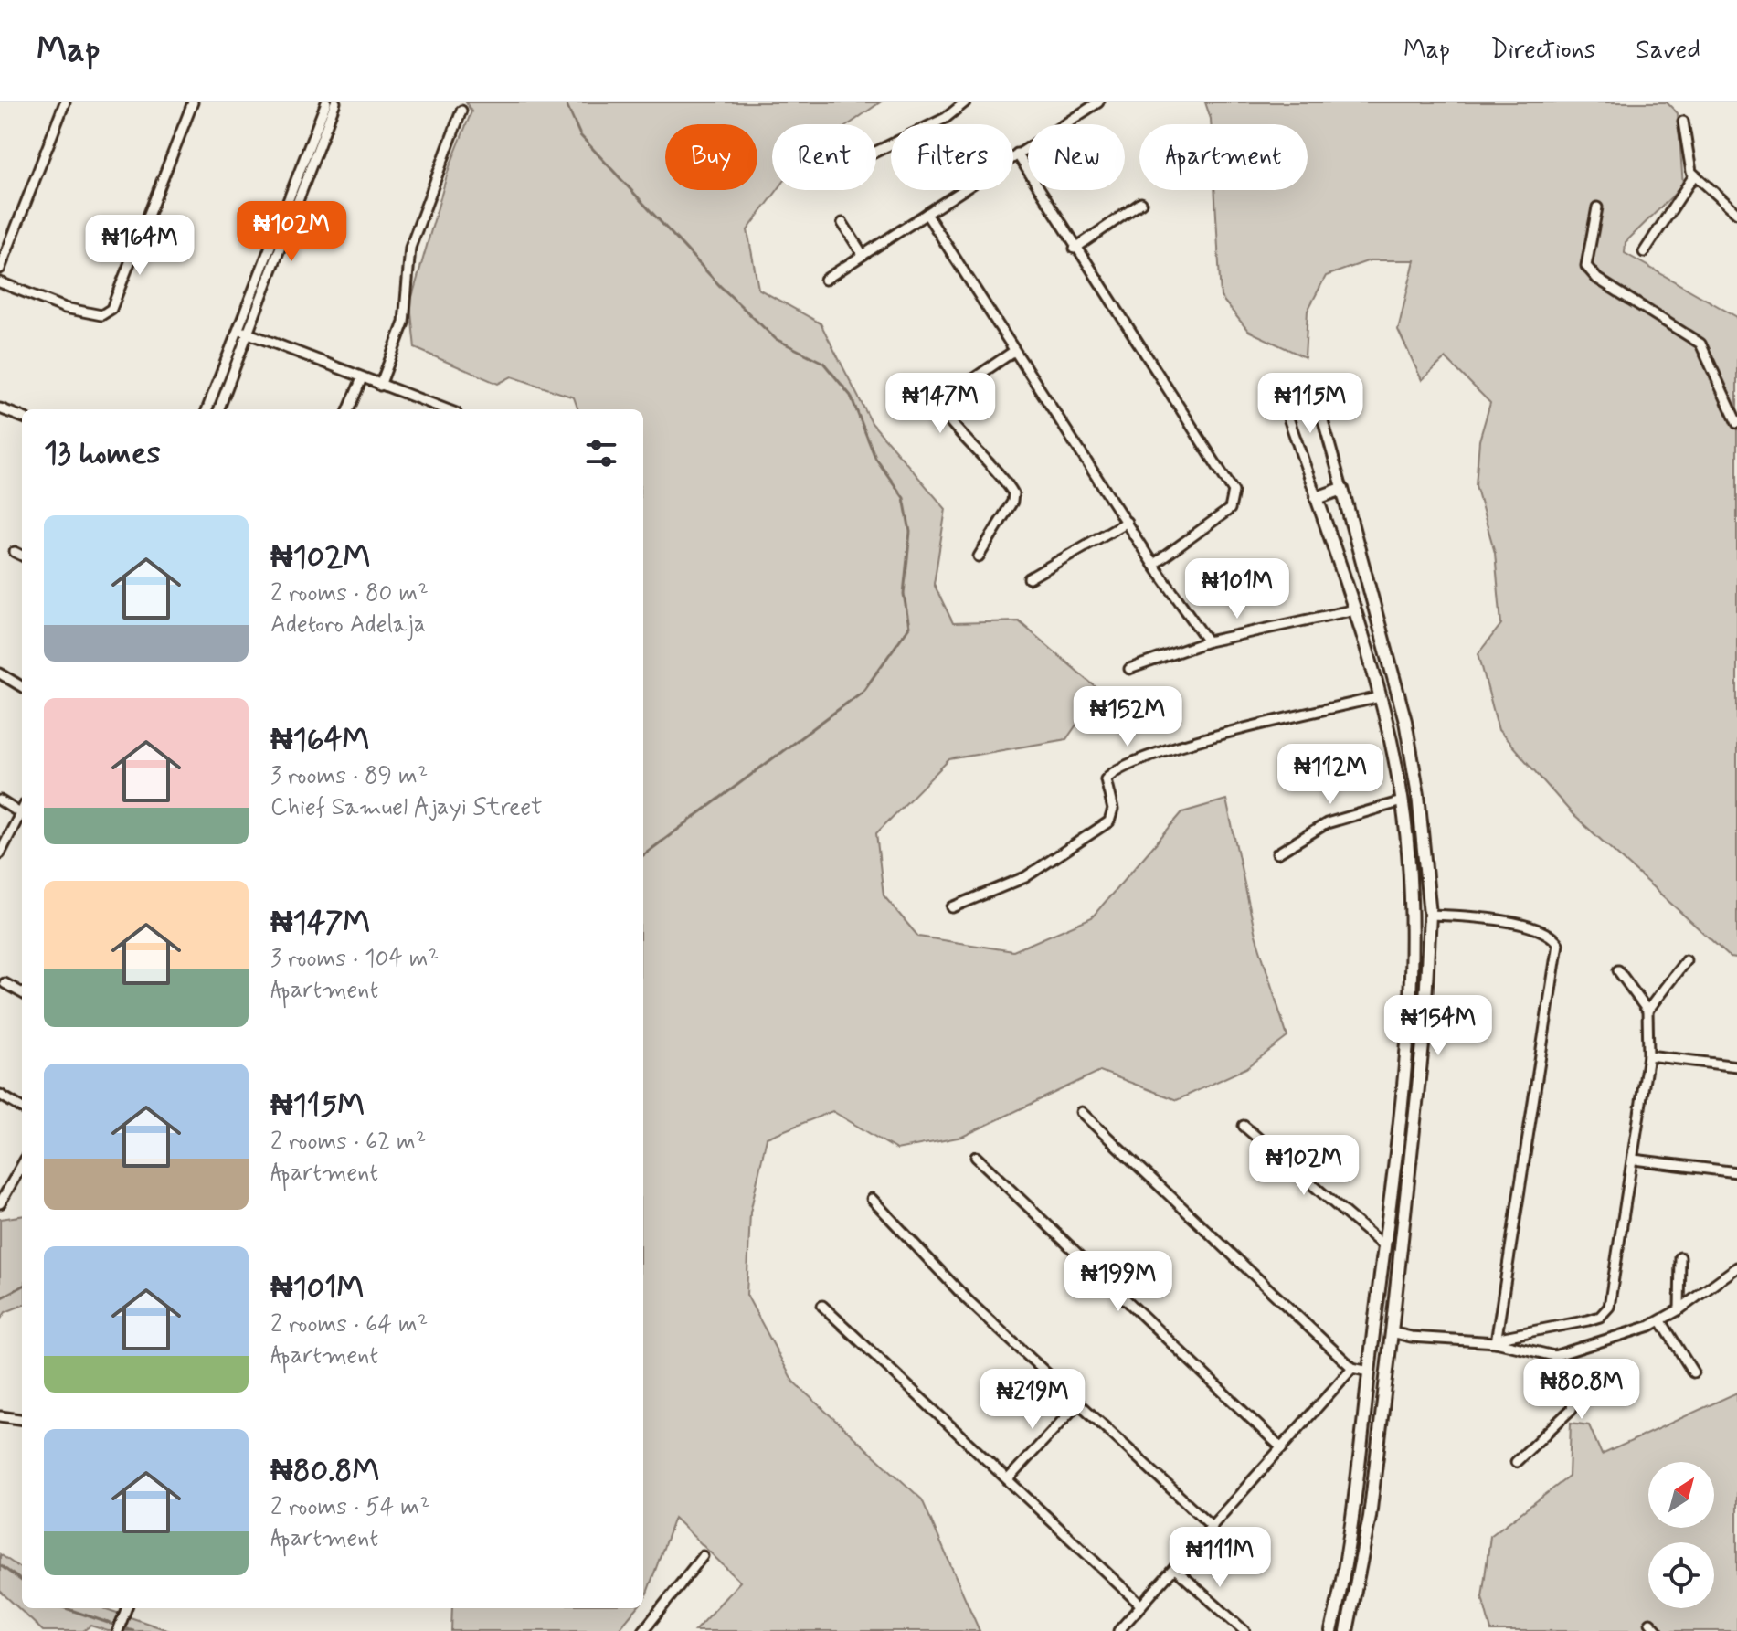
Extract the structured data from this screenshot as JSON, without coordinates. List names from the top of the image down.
{
  "north": "top right",
  "page": {
    "header": "Map",
    "nav": ["Map", "Directions", "Saved"],
    "chip": [
      "Buy",
      "Rent",
      "Filters",
      "New",
      "Apartment"
    ],
    "price": [
      "₦102M",
      "₦164M",
      "₦147M",
      "₦115M",
      "₦101M",
      "₦152M",
      "₦112M",
      "₦154M",
      "₦102M",
      "₦199M",
      "₦80.8M",
      "₦219M",
      "₦111M"
    ],
    "heading": "13 homes",
    "list": [
      {
        "name": "₦102M",
        "note": "2 rooms · 80 m² · Adetoro Adelaja"
      },
      {
        "name": "₦164M",
        "note": "3 rooms · 89 m² · Chief Samuel Ajayi Street"
      },
      {
        "name": "₦147M",
        "note": "3 rooms · 104 m² · Apartment"
      },
      {
        "name": "₦115M",
        "note": "2 rooms · 62 m² · Apartment"
      },
      {
        "name": "₦101M",
        "note": "2 rooms · 64 m² · Apartment"
      },
      {
        "name": "₦80.8M",
        "note": "2 rooms · 54 m² · Apartment"
      }
    ]
  }
}
